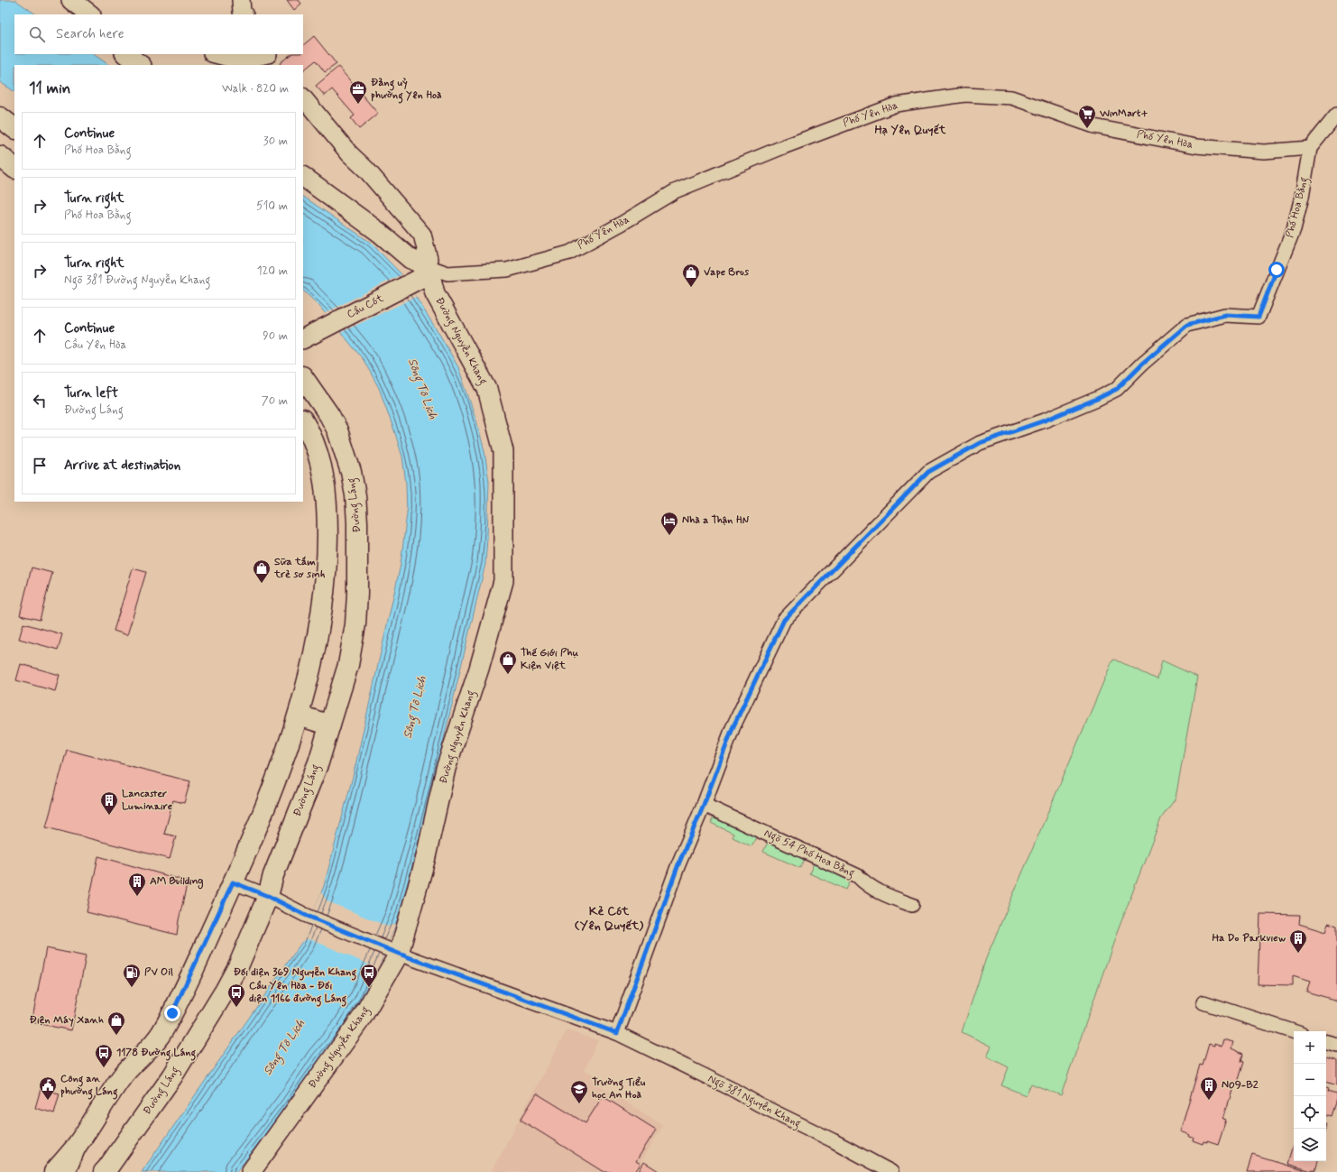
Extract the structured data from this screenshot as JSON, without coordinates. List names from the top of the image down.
{
  "streets": {
    "main road": ["Cầu Cót", "Đường Nguyễn Khang", "Đường Láng"],
    "street": [
      "Phố Yên Hòa",
      "Phố Hoa Bằng",
      "Ngõ 54 Phố Hoa Bằng",
      "Ngõ 381 Nguyễn Khang"
    ]
  },
  "crossings": [
    ["Phố Yên Hòa", "Phố Hoa Bằng"],
    ["Phố Yên Hòa", "Cầu Cót"],
    ["Phố Yên Hòa", "Đường Nguyễn Khang"],
    ["Phố Hoa Bằng", "Ngõ 54 Phố Hoa Bằng"],
    ["Phố Hoa Bằng", "Ngõ 381 Nguyễn Khang"],
    ["Cầu Cót", "Đường Nguyễn Khang"],
    ["Đường Nguyễn Khang", "Ngõ 381 Nguyễn Khang"],
    ["Đường Láng", "Ngõ 381 Nguyễn Khang"]
  ],
  "districts": ["Hạ Yên Quyết", "Kẻ Cót (Yên Quyết)"],
  "water": ["Sông Tô Lịch"],
  "places": {
    "office": ["Đảng uỷ phường Yên Hoà"],
    "supermarket": ["WinMart+"],
    "shop": [
      "Vape Bros",
      "Sữa tắm trẻ sơ sinh",
      "Thế Giới Phụ Kiện Việt",
      "Điện Máy Xanh"
    ],
    "hotel": ["Nhà a Thận HN"],
    "building": [
      "Lancaster Luminaire",
      "AM Building",
      "Ha Do Parkview",
      "N09-B2"
    ],
    "fuel station": ["PV Oil"],
    "bus stop": ["Đối diện 369 Nguyễn Khang", "Cầu Yên Hòa - Đối diện 1166 đường Láng", "1178 Đường Láng"],
    "public building": ["Công an phường Láng"],
    "school or university": ["Trường Tiểu học An Hoà"]
  },
  "page": {
    "search": "Search here",
    "heading": ["11 min", "Walk · 820 m"],
    "list": [
      ["Continue", "Phố Hoa Bằng", "30 m"],
      ["Turn right", "Phố Hoa Bằng", "510 m"],
      ["Turn right", "Ngõ 381 Đường Nguyễn Khang", "120 m"],
      ["Continue", "Cầu Yên Hòa", "90 m"],
      ["Turn left", "Đường Láng", "70 m"],
      "Arrive at destination"
    ],
    "map_buttons": ["+", "−"]
  }
}
